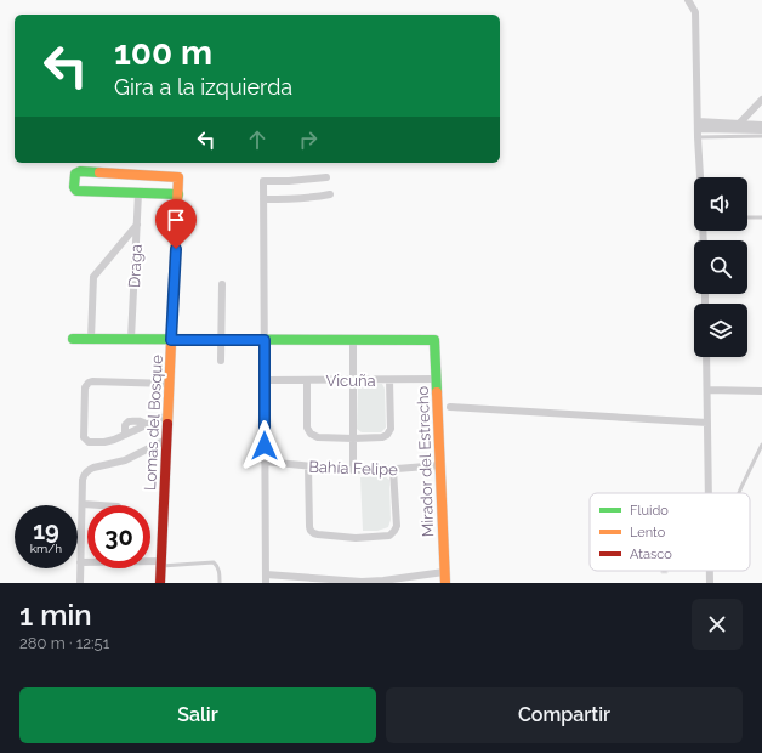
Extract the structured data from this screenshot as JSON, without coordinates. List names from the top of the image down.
{
  "streets": {
    "street": [
      "Draga",
      "Vicuña",
      "Lomas del Bosque",
      "Mirador del Estrecho",
      "Bahía Felipe"
    ]
  },
  "crossings": [
    ["Draga", "Lomas del Bosque"],
    ["Vicuña", "Mirador del Estrecho"],
    ["Mirador del Estrecho", "Bahía Felipe"]
  ],
  "legend": ["Fluido", "Lento", "Atasco"],
  "page": {
    "turn": ["100 m", "Gira a la izquierda"],
    "speed": "19 km/h",
    "limit": "30",
    "heading": ["1 min", "280 m · 12:51"],
    "buttons": ["Salir", "Compartir"]
  }
}
